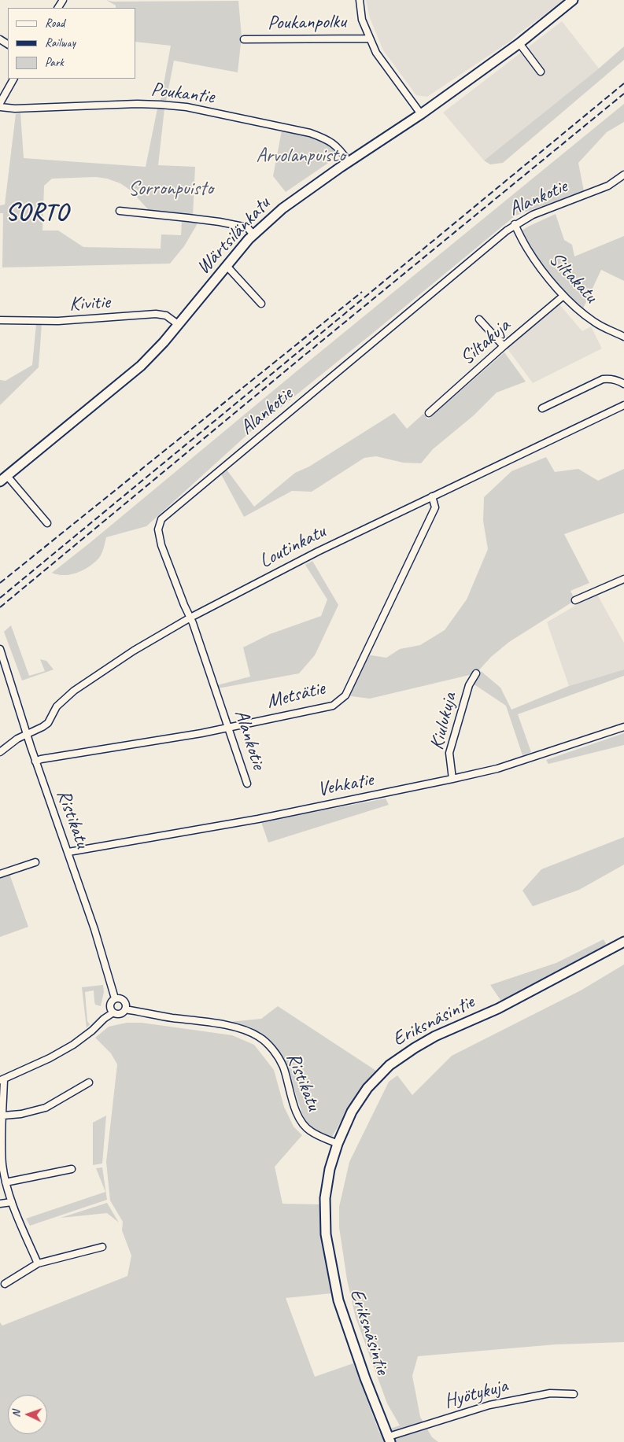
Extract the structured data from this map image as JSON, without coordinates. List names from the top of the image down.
{
  "streets": {
    "street": [
      "Poukanpolku",
      "Poukantie",
      "Alankotie",
      "Wärtsilänkatu",
      "Siltakatu",
      "Kivitie",
      "Siltakuja",
      "Loutinkatu",
      "Metsätie",
      "Kiulukuja",
      "Vehkatie",
      "Ristikatu",
      "Eriksnäsintie",
      "Hyötykuja"
    ]
  },
  "crossings": [
    ["Poukantie", "Wärtsilänkatu"],
    ["Alankotie", "Siltakatu"],
    ["Alankotie", "Loutinkatu"],
    ["Alankotie", "Metsätie"],
    ["Wärtsilänkatu", "Kivitie"],
    ["Siltakatu", "Siltakuja"],
    ["Loutinkatu", "Metsätie"],
    ["Loutinkatu", "Ristikatu"],
    ["Metsätie", "Ristikatu"],
    ["Kiulukuja", "Vehkatie"],
    ["Vehkatie", "Ristikatu"],
    ["Ristikatu", "Eriksnäsintie"],
    ["Eriksnäsintie", "Hyötykuja"]
  ],
  "districts": ["SORTO"],
  "parks": ["Arvolanpuisto", "Sorronpuisto"],
  "legend": ["Road", "Railway", "Park"],
  "north": "left"
}
